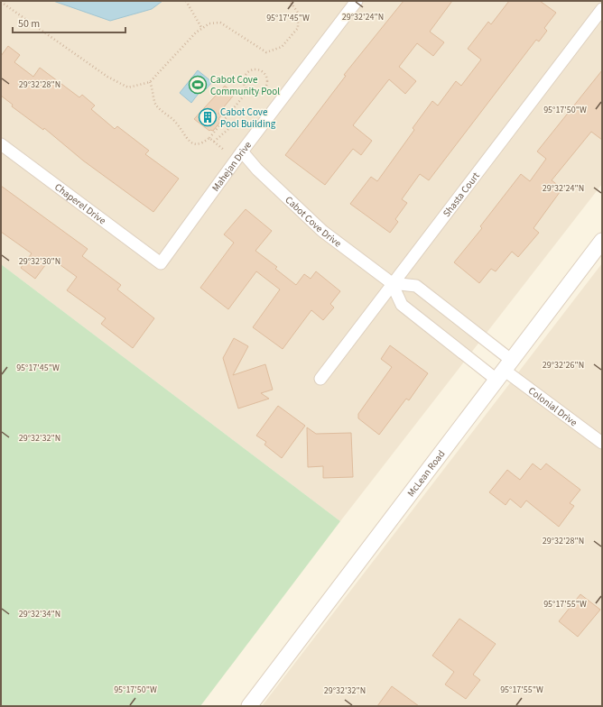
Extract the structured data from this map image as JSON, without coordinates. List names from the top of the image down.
{
  "streets": {
    "street": [
      "Mahejan Drive",
      "Shasta Court",
      "Chaperel Drive",
      "Cabot Cove Drive",
      "Colonial Drive",
      "McLean Road"
    ]
  },
  "crossings": [
    ["Mahejan Drive", "Chaperel Drive"],
    ["Mahejan Drive", "Cabot Cove Drive"],
    ["Shasta Court", "Cabot Cove Drive"],
    ["Cabot Cove Drive", "Colonial Drive"],
    ["Cabot Cove Drive", "McLean Road"],
    ["Colonial Drive", "McLean Road"]
  ],
  "places": {
    "sports": ["Cabot Cove Community Pool"],
    "building": ["Cabot Cove Pool Building"]
  },
  "scale_bar": "50 m",
  "coordinates": [
    "29°32'24\"N",
    "95°17'45\"W",
    "29°32'28\"N",
    "95°17'50\"W",
    "29°32'30\"N",
    "29°32'26\"N",
    "29°32'32\"N",
    "95°17'55\"W",
    "29°32'34\"N"
  ]
}
